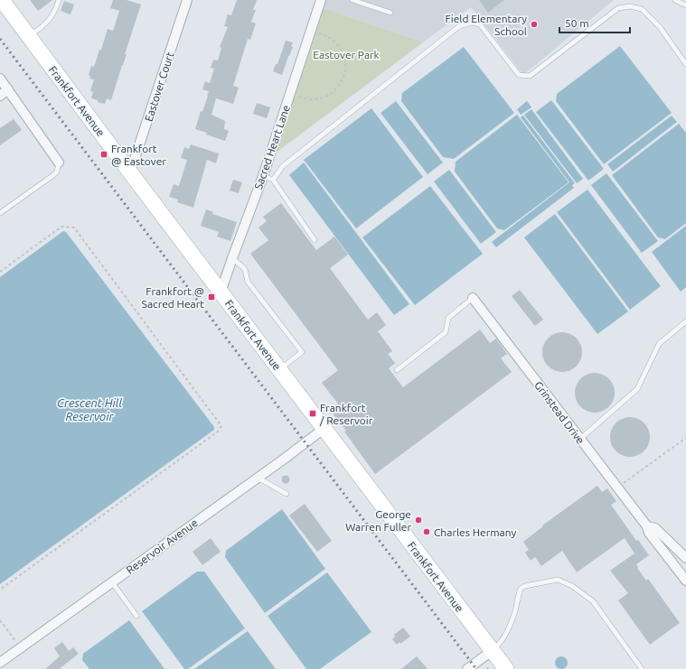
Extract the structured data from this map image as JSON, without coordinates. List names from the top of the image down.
{
  "streets": {
    "main road": ["Frankfort Avenue"],
    "street": [
      "Eastover Court",
      "Sacred Heart Lane",
      "Grinstead Drive",
      "Reservoir Avenue"
    ]
  },
  "crossings": [
    ["Eastover Court", "Frankfort Avenue"],
    ["Frankfort Avenue", "Sacred Heart Lane"],
    ["Frankfort Avenue", "Reservoir Avenue"]
  ],
  "water": ["Crescent Hill Reservoir"],
  "parks": ["Eastover Park"],
  "places": {
    "other": ["Field Elementary School", "George Warren Fuller", "Charles Hermany"],
    "transit": ["Frankfort @ Eastover", "Frankfort @ Sacred Heart", "Frankfort / Reservoir"]
  },
  "scale_bar": "50 m"
}
